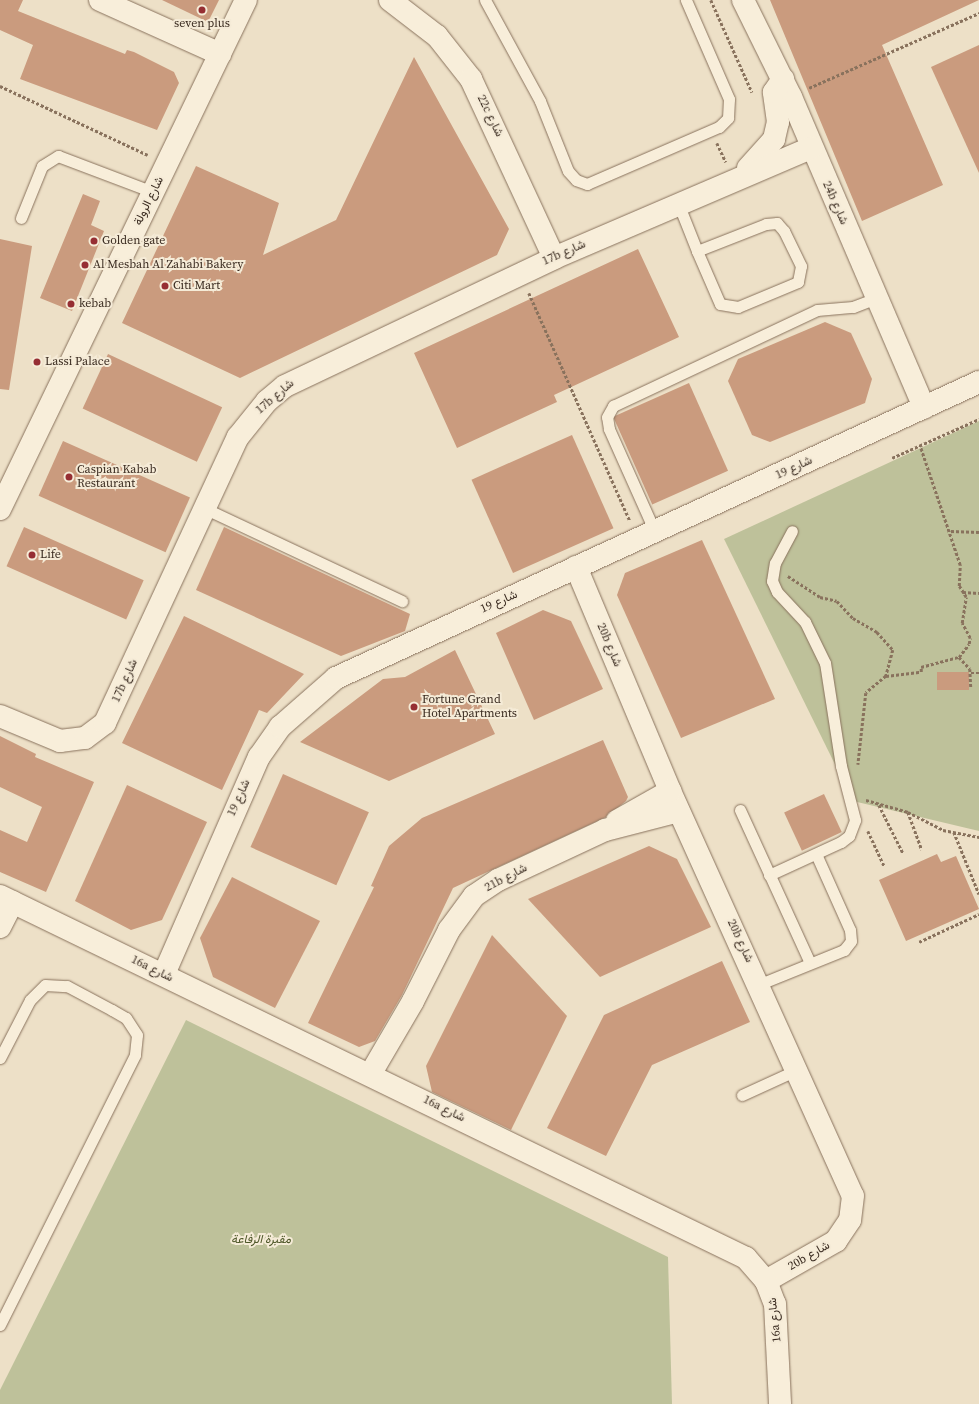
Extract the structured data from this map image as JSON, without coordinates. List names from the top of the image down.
{
  "streets": {
    "street": [
      "22c شارع",
      "شارع الرولة",
      "24b شارع",
      "17b شارع",
      "شارع 19",
      "20b شارع",
      "21b شارع",
      "16a شارع"
    ]
  },
  "crossings": [
    ["22c شارع", "17b شارع"],
    ["24b شارع", "17b شارع"],
    ["24b شارع", "شارع 19"],
    ["شارع 19", "20b شارع"],
    ["شارع 19", "16a شارع"],
    ["20b شارع", "21b شارع"],
    ["20b شارع", "16a شارع"],
    ["21b شارع", "16a شارع"]
  ],
  "parks": ["مقبرة الرفاعة"],
  "places": [
    "seven plus",
    "Golden gate",
    "Al Mesbah Al Zahabi Bakery",
    "Citi Mart",
    "kebab",
    "Lassi Palace",
    "Caspian Kabab Restaurant",
    "Life",
    "Fortune Grand Hotel Apartments"
  ]
}
